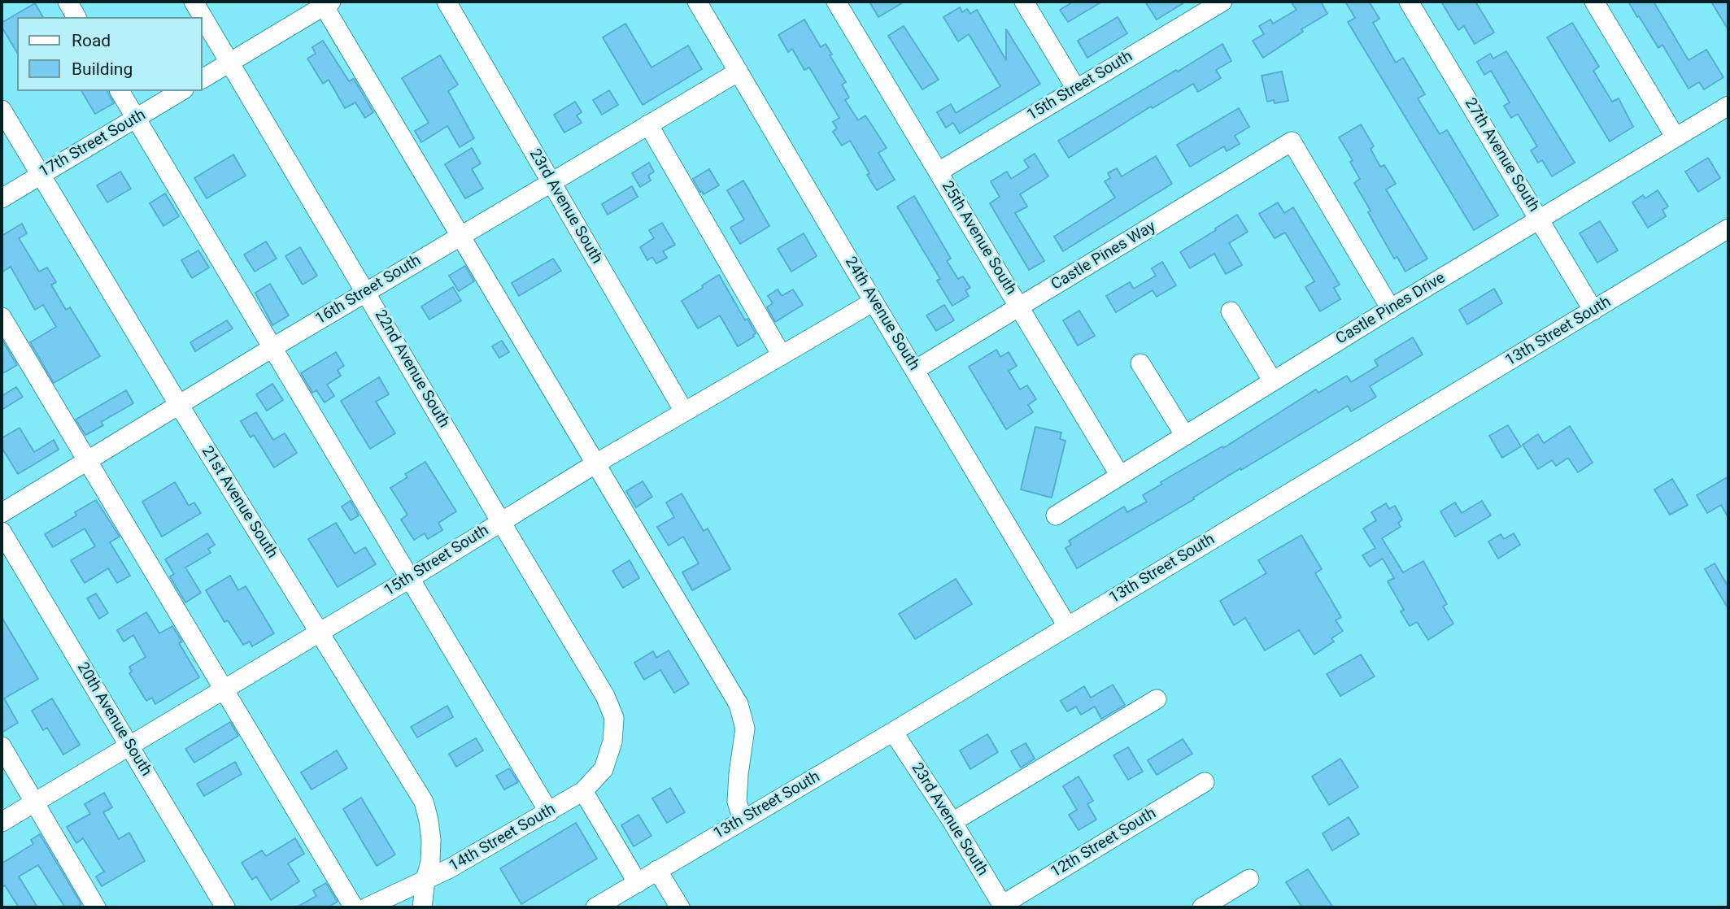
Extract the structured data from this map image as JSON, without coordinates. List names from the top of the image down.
{
  "streets": {
    "street": [
      "15th Street South",
      "17th Street South",
      "27th Avenue South",
      "23rd Avenue South",
      "25th Avenue South",
      "Castle Pines Way",
      "16th Street South",
      "Castle Pines Drive",
      "24th Avenue South",
      "13th Street South",
      "22nd Avenue South",
      "21st Avenue South",
      "20th Avenue South",
      "14th Street South",
      "12th Street South"
    ]
  },
  "crossings": [
    ["15th Street South", "23rd Avenue South"],
    ["15th Street South", "25th Avenue South"],
    ["15th Street South", "24th Avenue South"],
    ["15th Street South", "22nd Avenue South"],
    ["15th Street South", "21st Avenue South"],
    ["15th Street South", "20th Avenue South"],
    ["17th Street South", "21st Avenue South"],
    ["27th Avenue South", "Castle Pines Drive"],
    ["27th Avenue South", "13th Street South"],
    ["23rd Avenue South", "16th Street South"],
    ["23rd Avenue South", "13th Street South"],
    ["23rd Avenue South", "12th Street South"],
    ["25th Avenue South", "Castle Pines Way"],
    ["25th Avenue South", "Castle Pines Drive"],
    ["Castle Pines Way", "Castle Pines Drive"],
    ["Castle Pines Way", "24th Avenue South"],
    ["16th Street South", "24th Avenue South"],
    ["16th Street South", "22nd Avenue South"],
    ["16th Street South", "21st Avenue South"],
    ["24th Avenue South", "13th Street South"],
    ["22nd Avenue South", "14th Street South"],
    ["21st Avenue South", "14th Street South"]
  ],
  "legend": ["Road", "Building"]
}
